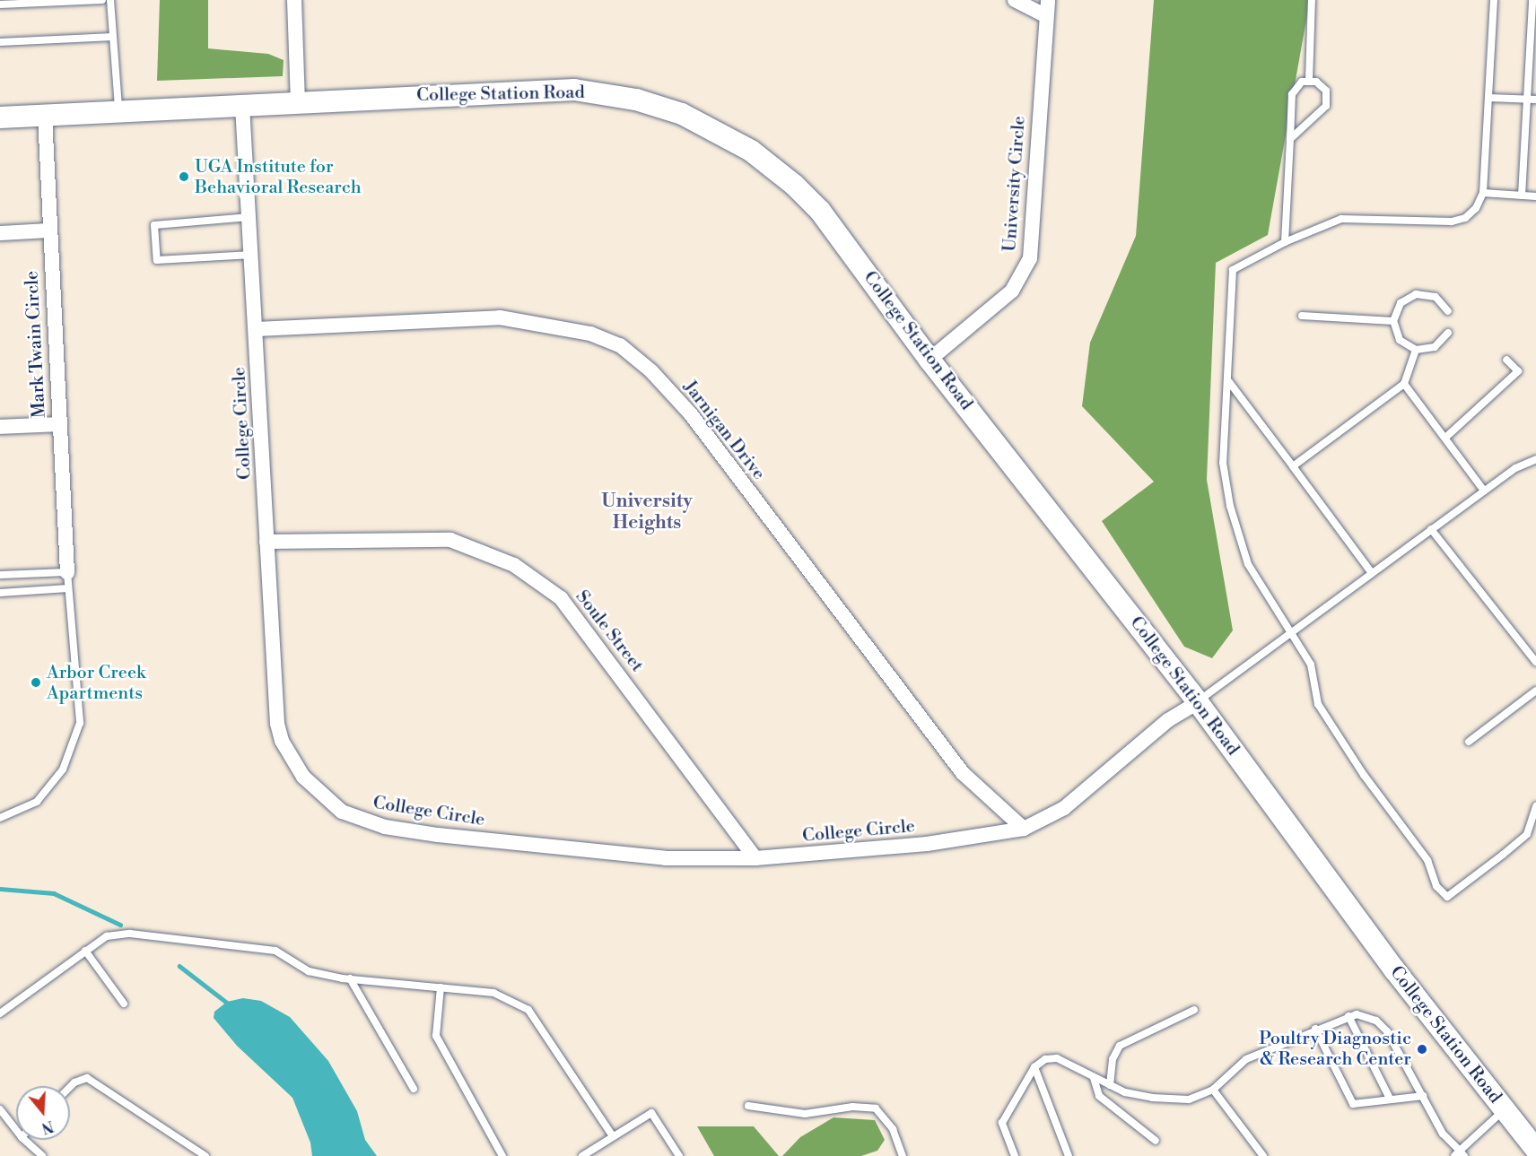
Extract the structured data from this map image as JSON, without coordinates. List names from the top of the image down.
{
  "streets": {
    "main road": ["College Station Road"],
    "street": [
      "University Circle",
      "Mark Twain Circle",
      "College Circle",
      "Jarnigan Drive",
      "Soule Street"
    ]
  },
  "crossings": [
    ["College Station Road", "University Circle"],
    ["College Station Road", "Mark Twain Circle"],
    ["College Station Road", "College Circle"],
    ["College Circle", "Jarnigan Drive"],
    ["College Circle", "Soule Street"]
  ],
  "districts": ["University Heights"],
  "places": ["UGA Institute for Behavioral Research", "Arbor Creek Apartments", "Poultry Diagnostic & Research Center"],
  "north": "bottom"
}
